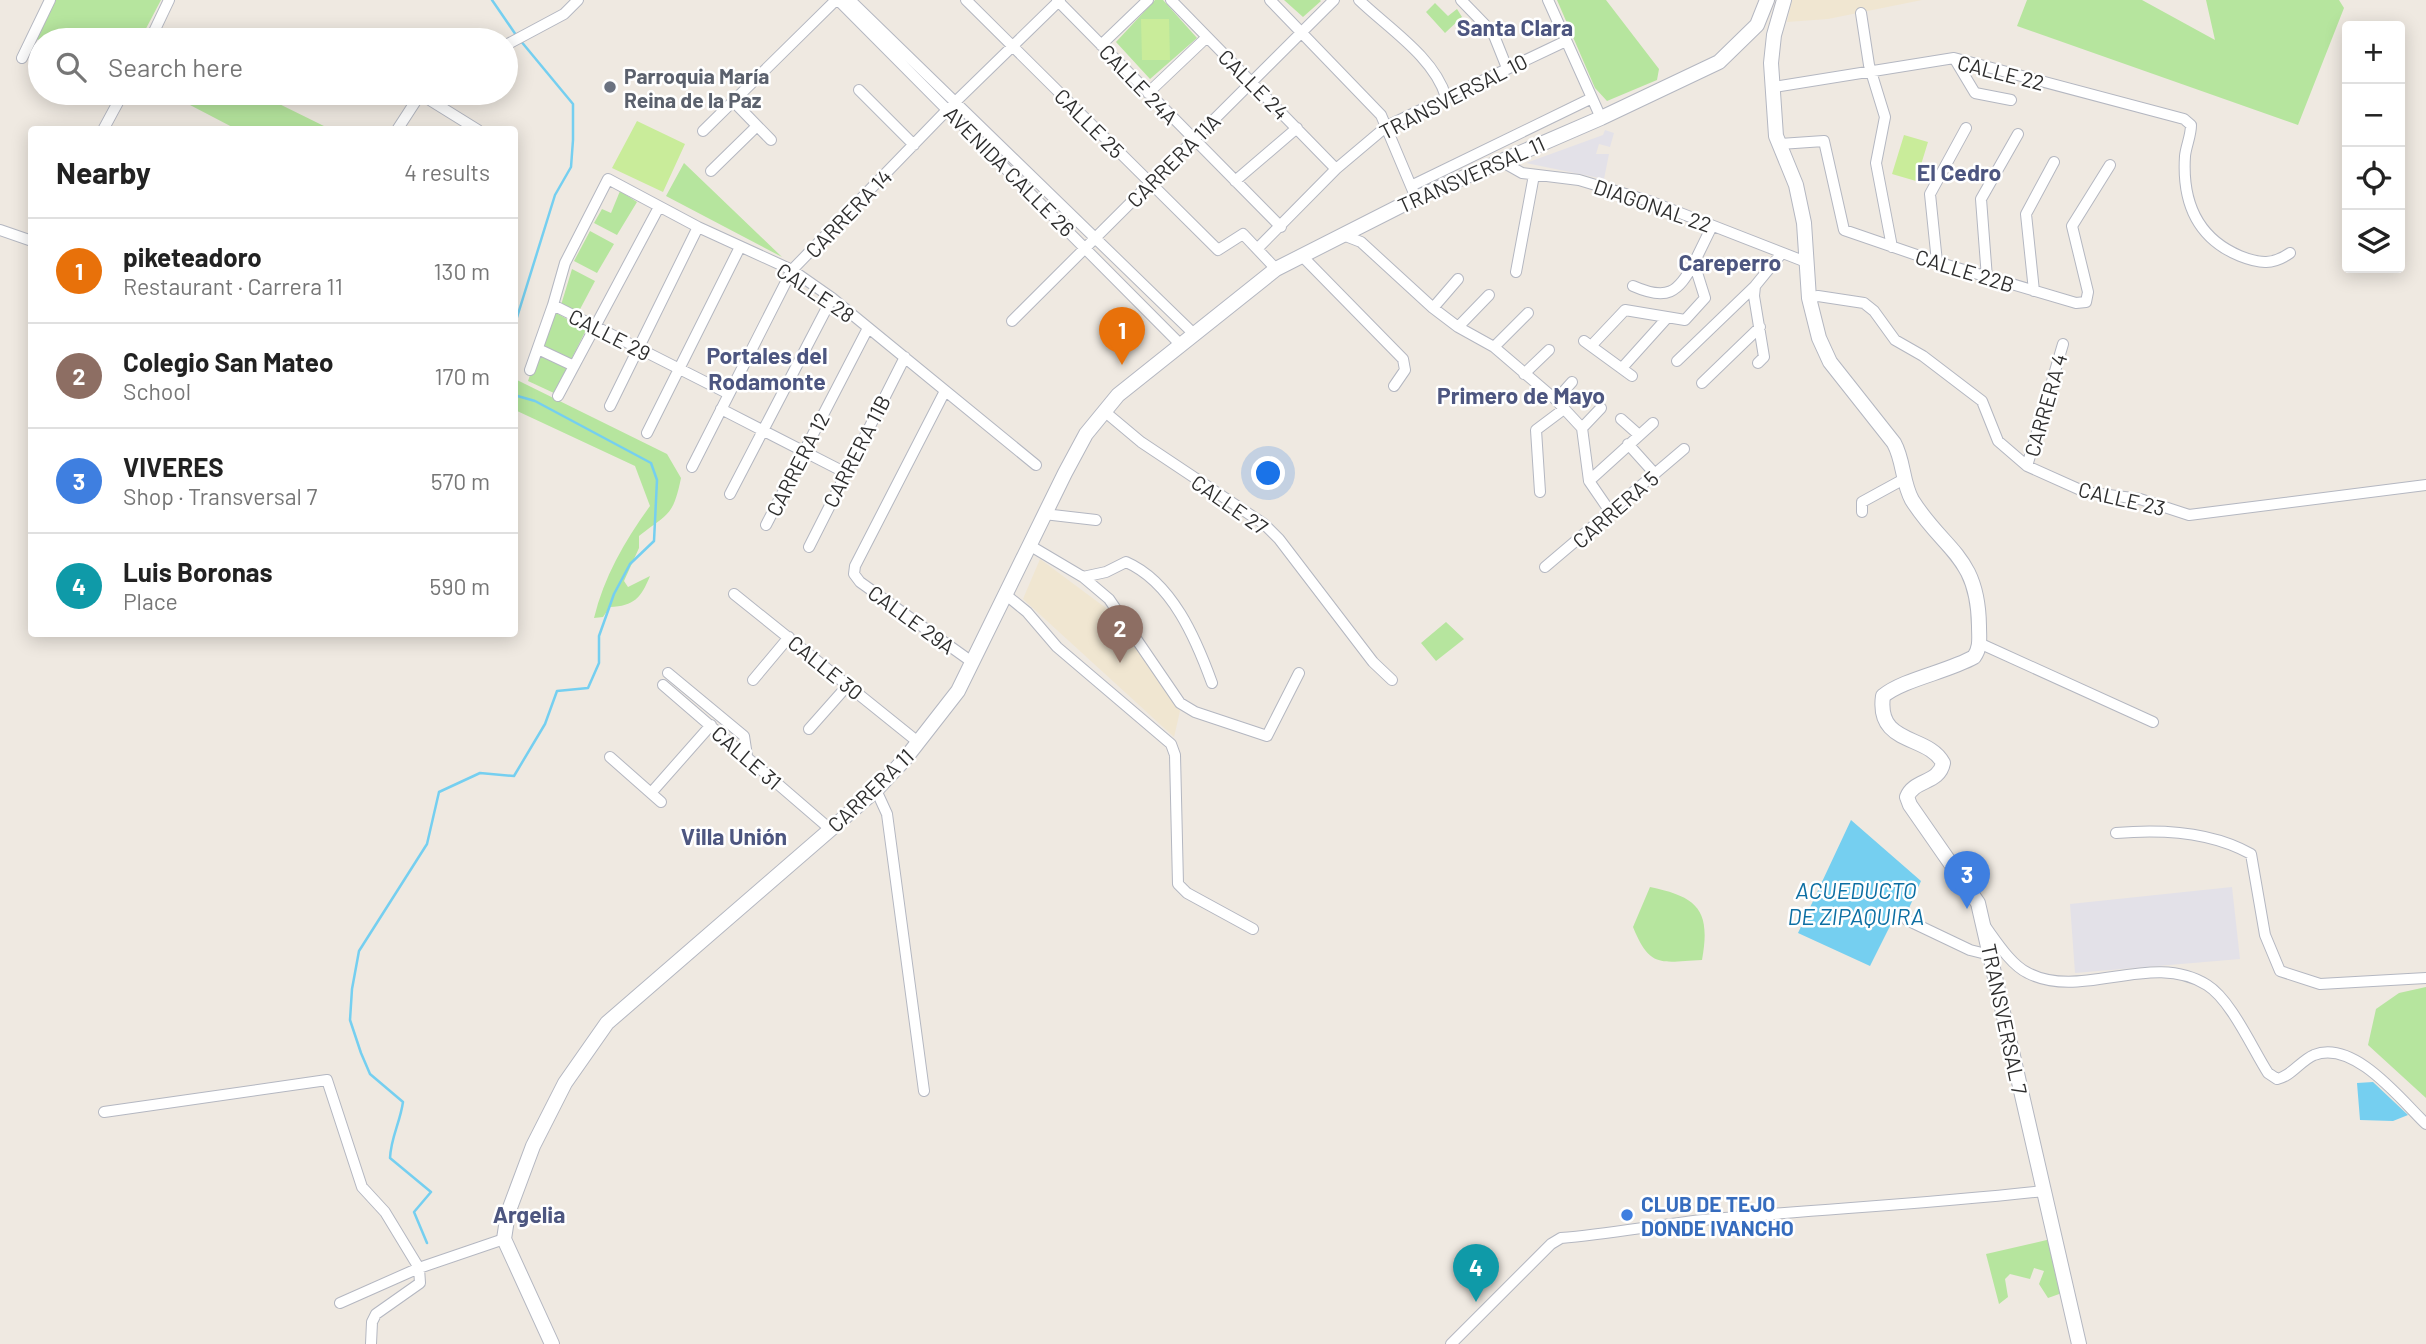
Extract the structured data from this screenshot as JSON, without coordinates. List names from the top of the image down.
{
  "streets": {
    "street": [
      "CALLE 22",
      "CALLE 24A",
      "CALLE 24",
      "TRANSVERSAL 10",
      "CALLE 25",
      "CARRERA 11A",
      "AVENIDA CALLE 26",
      "TRANSVERSAL 11",
      "DIAGONAL 22",
      "CARRERA 14",
      "CALLE 22B",
      "CALLE 28",
      "CALLE 29",
      "CARRERA 4",
      "CARRERA 11B",
      "CARRERA 12",
      "CALLE 23",
      "CALLE 27",
      "CARRERA 5",
      "CALLE 29A",
      "CALLE 30",
      "CALLE 31",
      "CARRERA 11",
      "TRANSVERSAL 7"
    ]
  },
  "crossings": [
    ["CALLE 24A", "TRANSVERSAL 10"],
    ["CALLE 24A", "CARRERA 11A"],
    ["CALLE 24A", "CARRERA 14"],
    ["CALLE 24", "TRANSVERSAL 10"],
    ["CALLE 24", "CARRERA 11A"],
    ["TRANSVERSAL 10", "CALLE 25"],
    ["CALLE 25", "CARRERA 11A"],
    ["CALLE 25", "CARRERA 14"],
    ["CARRERA 11A", "AVENIDA CALLE 26"],
    ["AVENIDA CALLE 26", "CARRERA 14"],
    ["AVENIDA CALLE 26", "CARRERA 11"],
    ["TRANSVERSAL 11", "DIAGONAL 22"],
    ["TRANSVERSAL 11", "CARRERA 11"],
    ["CARRERA 14", "CALLE 28"],
    ["CARRERA 14", "CALLE 29"],
    ["CALLE 28", "CALLE 29"],
    ["CALLE 28", "CARRERA 11B"],
    ["CALLE 28", "CARRERA 12"],
    ["CALLE 28", "CALLE 29A"],
    ["CARRERA 4", "CALLE 23"],
    ["CALLE 27", "CARRERA 11"],
    ["CALLE 29A", "CARRERA 11"],
    ["CALLE 30", "CARRERA 11"],
    ["CALLE 31", "CARRERA 11"]
  ],
  "districts": [
    "Santa Clara",
    "El Cedro",
    "Careperro",
    "Portales del Rodamonte",
    "Primero de Mayo",
    "Villa Unión",
    "Argelia"
  ],
  "water": ["ACUEDUCTO DE ZIPAQUIRA"],
  "places": ["Parroquia María Reina de la Paz", "CLUB DE TEJO DONDE IVANCHO"],
  "page": {
    "map_buttons": ["+", "−"],
    "search": "Search here",
    "heading": ["Nearby", "4 results"],
    "list": [
      {
        "mark": "1",
        "name": "piketeadoro",
        "note": "Restaurant · Carrera 11",
        "value": "130 m"
      },
      {
        "mark": "2",
        "name": "Colegio San Mateo",
        "note": "School",
        "value": "170 m"
      },
      {
        "mark": "3",
        "name": "VIVERES",
        "note": "Shop · Transversal 7",
        "value": "570 m"
      },
      {
        "mark": "4",
        "name": "Luis Boronas",
        "note": "Place",
        "value": "590 m"
      }
    ],
    "pins": [
      "1",
      "2",
      "3",
      "4"
    ]
  }
}
